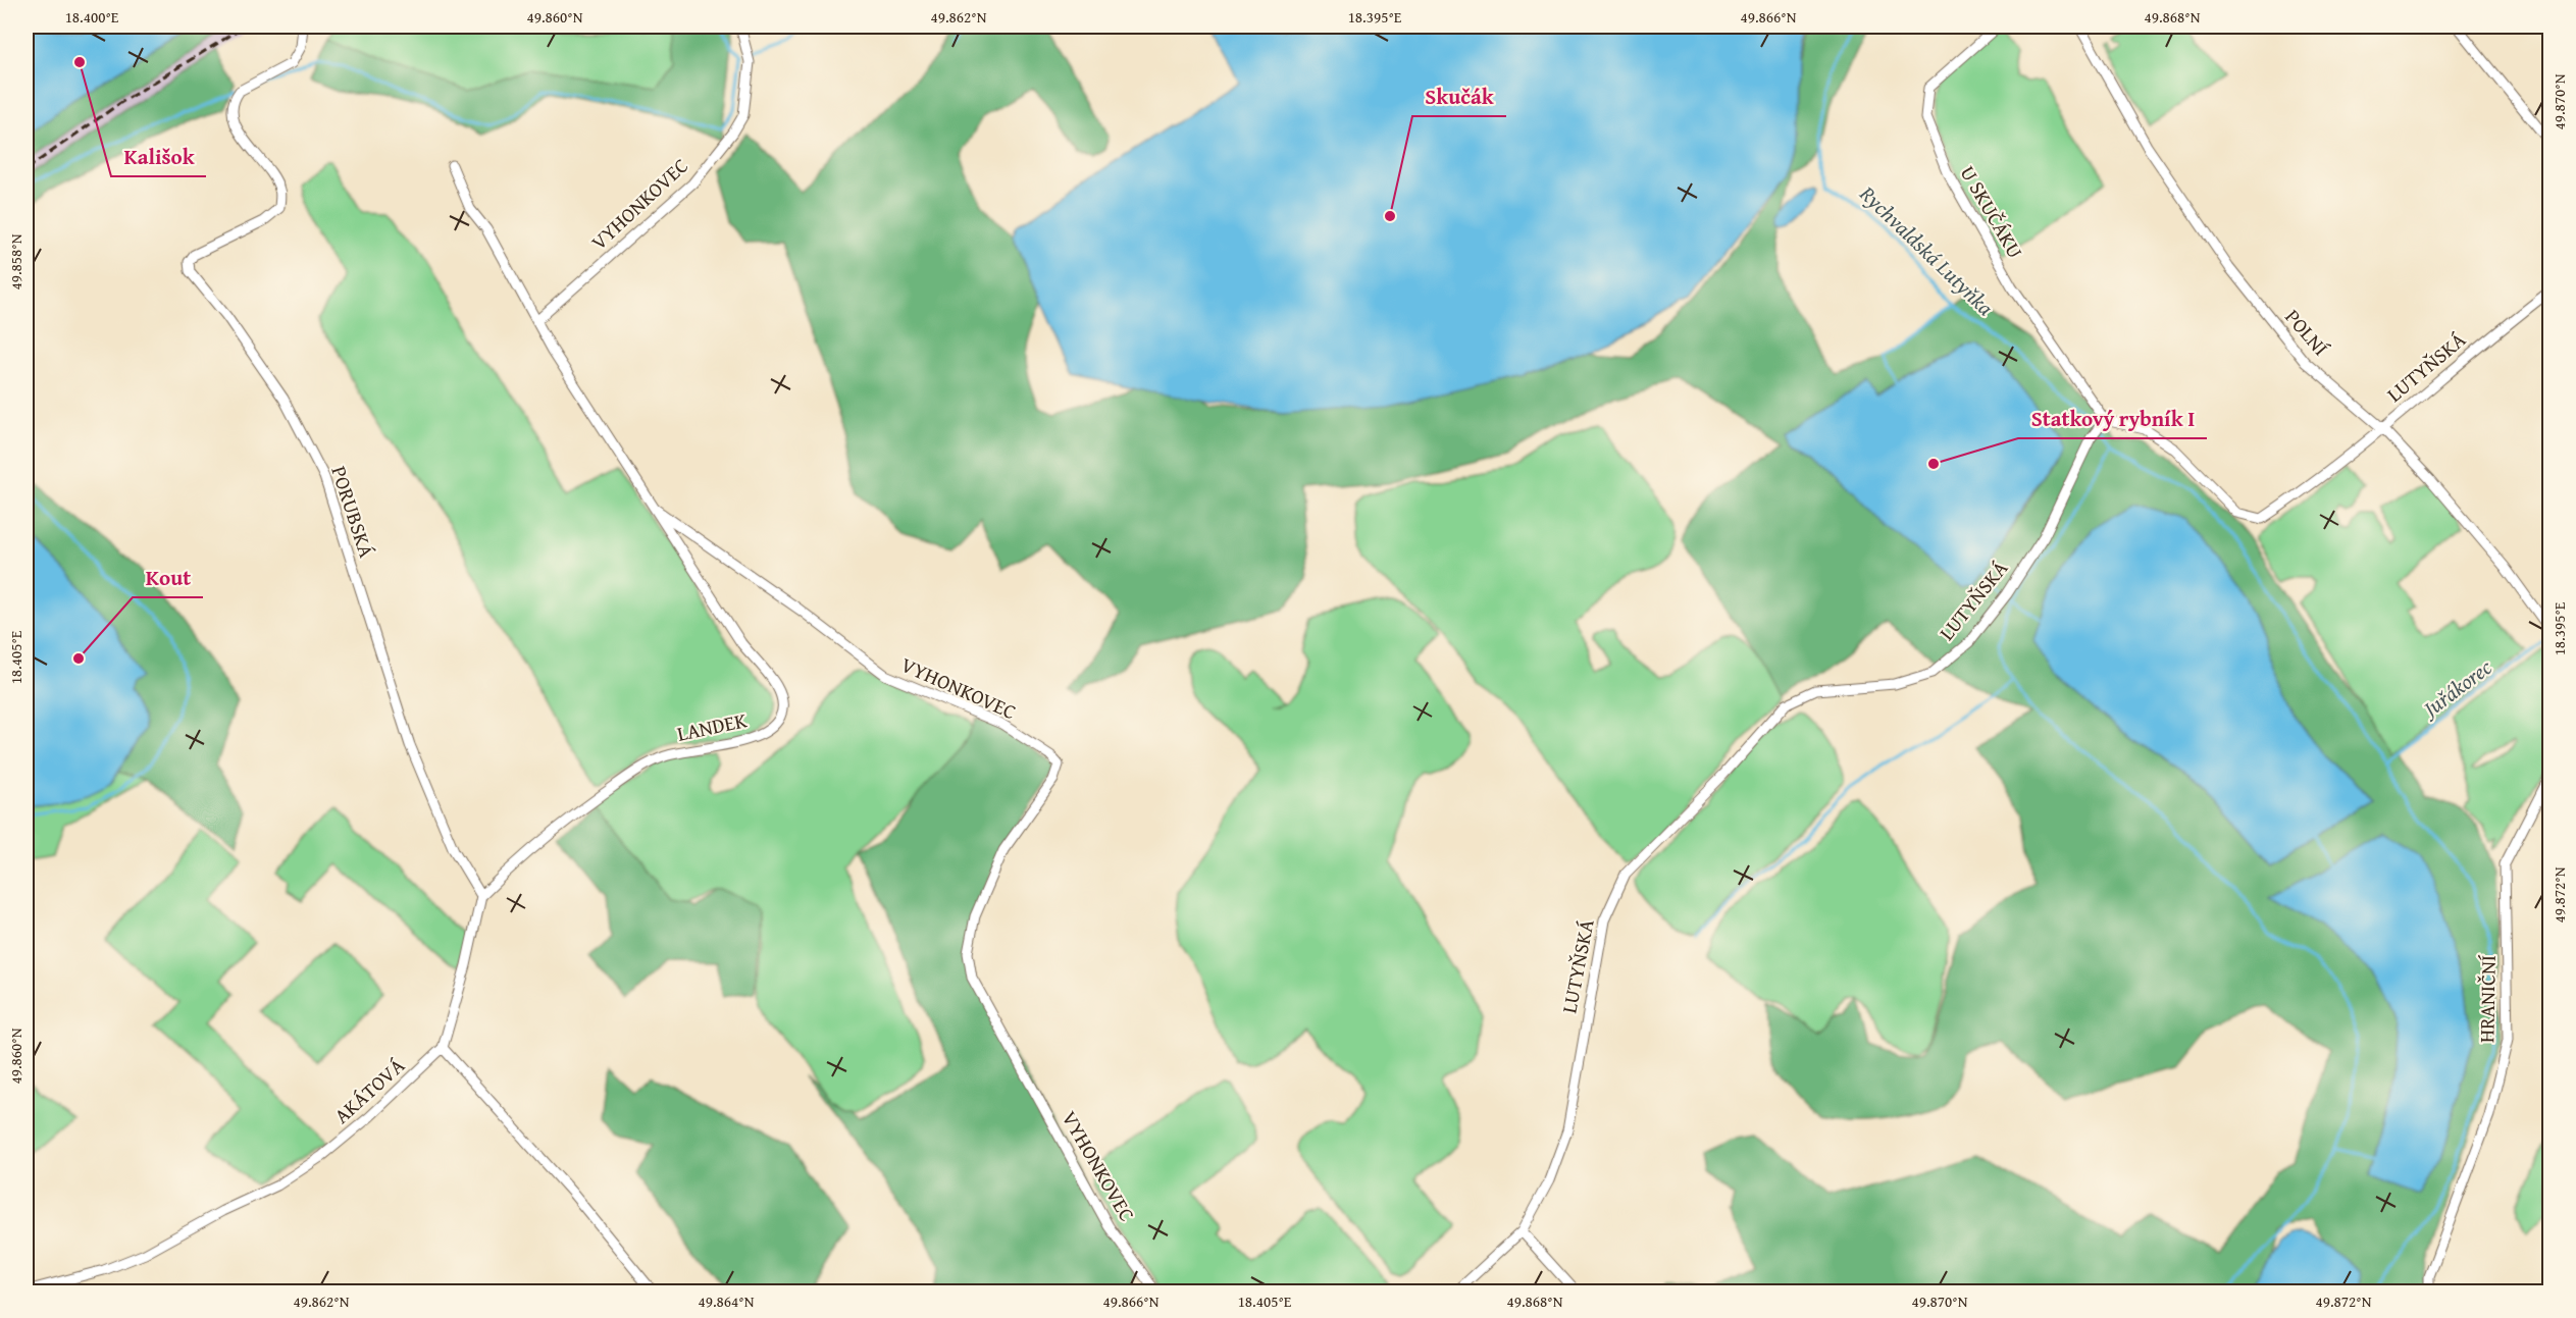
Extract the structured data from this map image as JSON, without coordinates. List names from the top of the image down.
{
  "streets": {
    "street": [
      "VYHONKOVEC",
      "U SKUČÁKU",
      "POLNÍ",
      "LUTYŇSKÁ",
      "PORUBSKÁ",
      "LANDEK",
      "HRANIČNÍ",
      "AKÁTOVÁ"
    ]
  },
  "crossings": [
    ["VYHONKOVEC", "LANDEK"],
    ["U SKUČÁKU", "LUTYŇSKÁ"],
    ["POLNÍ", "LUTYŇSKÁ"],
    ["PORUBSKÁ", "LANDEK"]
  ],
  "water": ["Rychvaldská Lutyňka", "Juřákorec"],
  "places": [
    "Kališok",
    "Skučák",
    "Statkový rybník I",
    "Kout"
  ],
  "coordinates": [
    "18.400°E",
    "49.860°N",
    "49.862°N",
    "18.395°E",
    "49.866°N",
    "49.868°N",
    "49.870°N",
    "49.858°N",
    "18.405°E",
    "49.872°N",
    "49.864°N"
  ]
}
